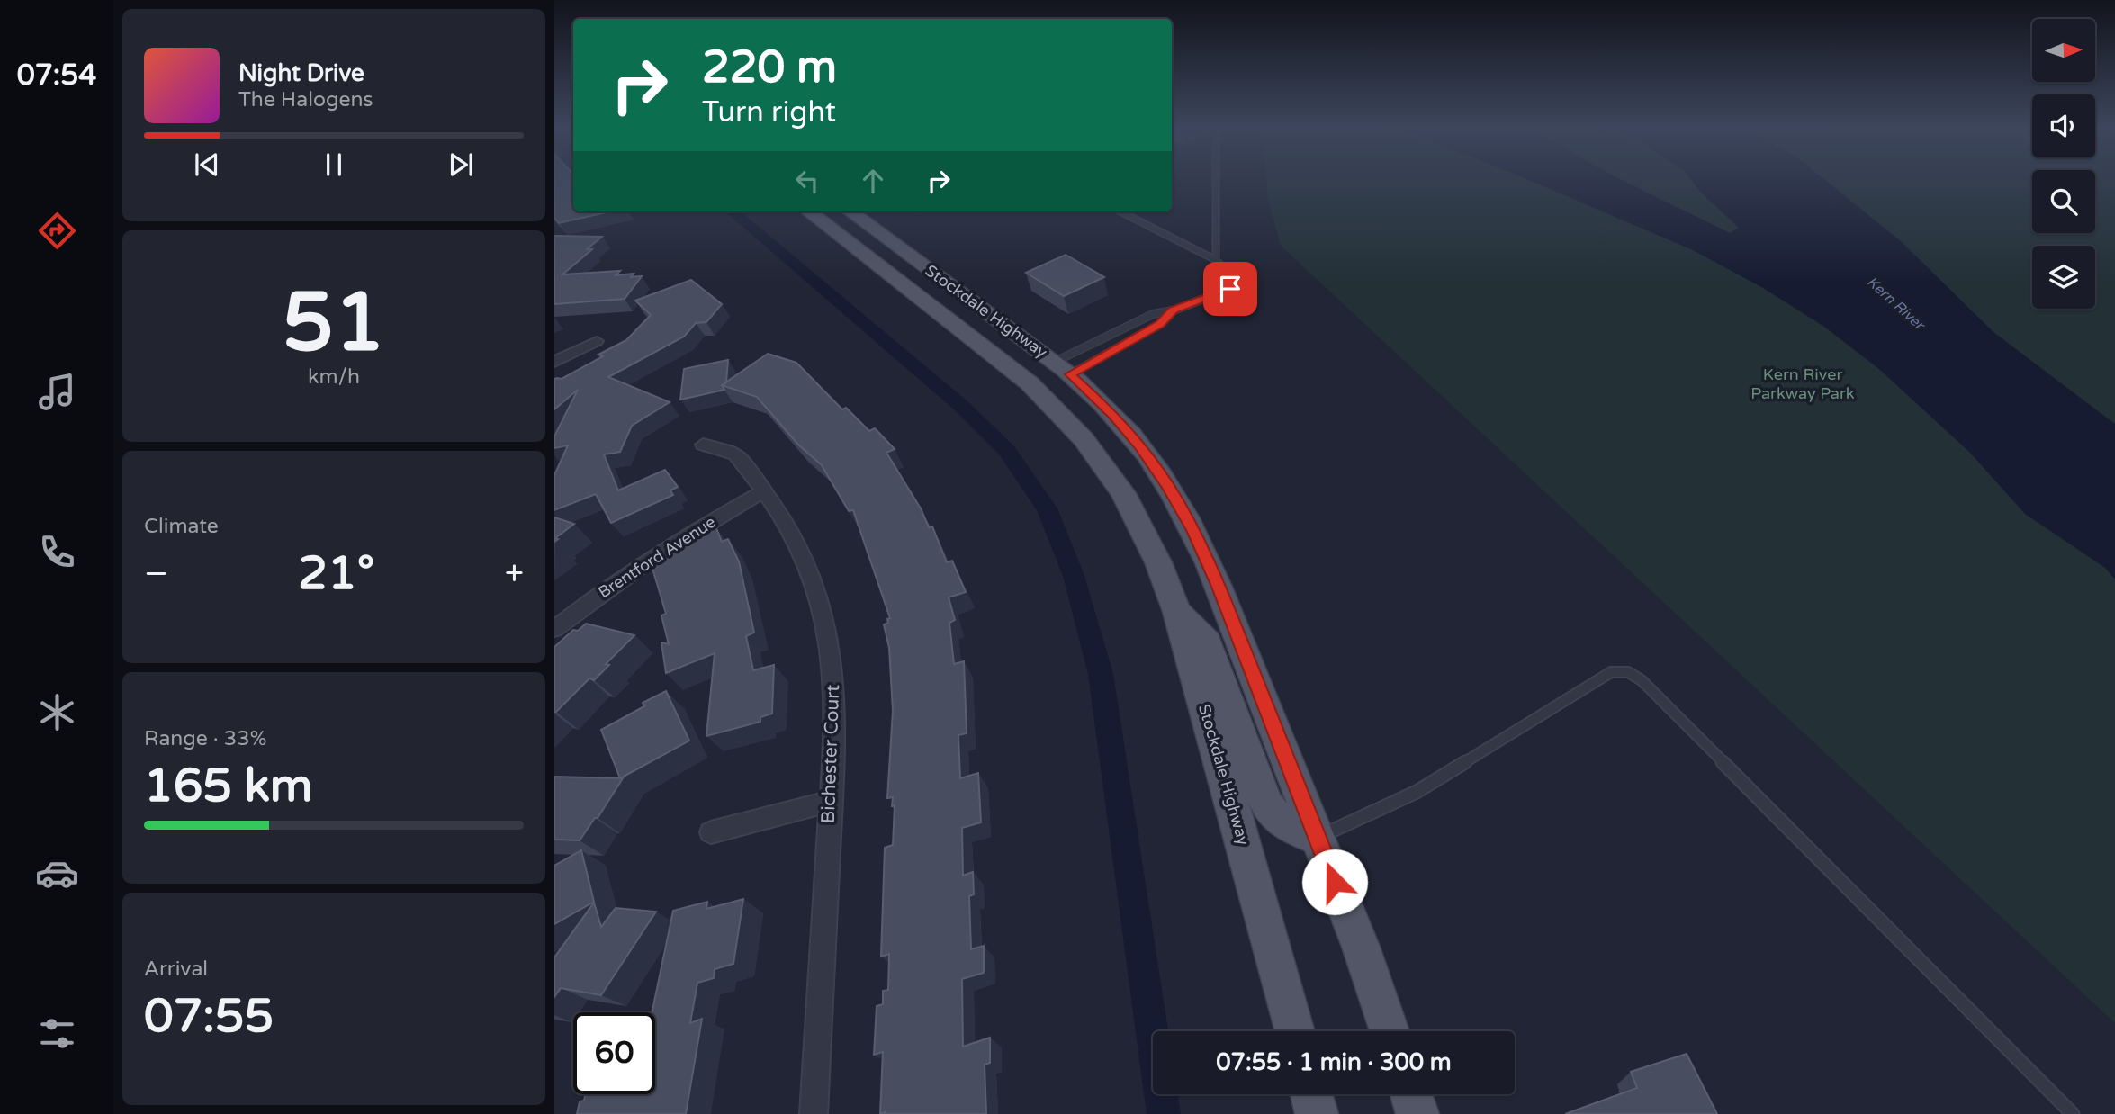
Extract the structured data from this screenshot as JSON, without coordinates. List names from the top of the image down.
{
  "streets": {
    "main road": ["Stockdale Highway"],
    "street": ["Brentford Avenue", "Bichester Court"]
  },
  "crossings": [
    ["Brentford Avenue", "Bichester Court"]
  ],
  "water": ["Kern River"],
  "parks": ["Kern River Parkway Park"],
  "north": "right",
  "page": {
    "tabs": "07:54",
    "turn": ["220 m", "Turn right"],
    "song": ["Night Drive", "The Halogens"],
    "tile": [
      ["51", "km/h"],
      "Climate",
      ["Range · 33%", "165 km"],
      ["Arrival", "07:55"]
    ],
    "heat": ["−", "21°", "+"],
    "limit": "60",
    "trip": "07:55 · 1 min · 300 m"
  }
}
